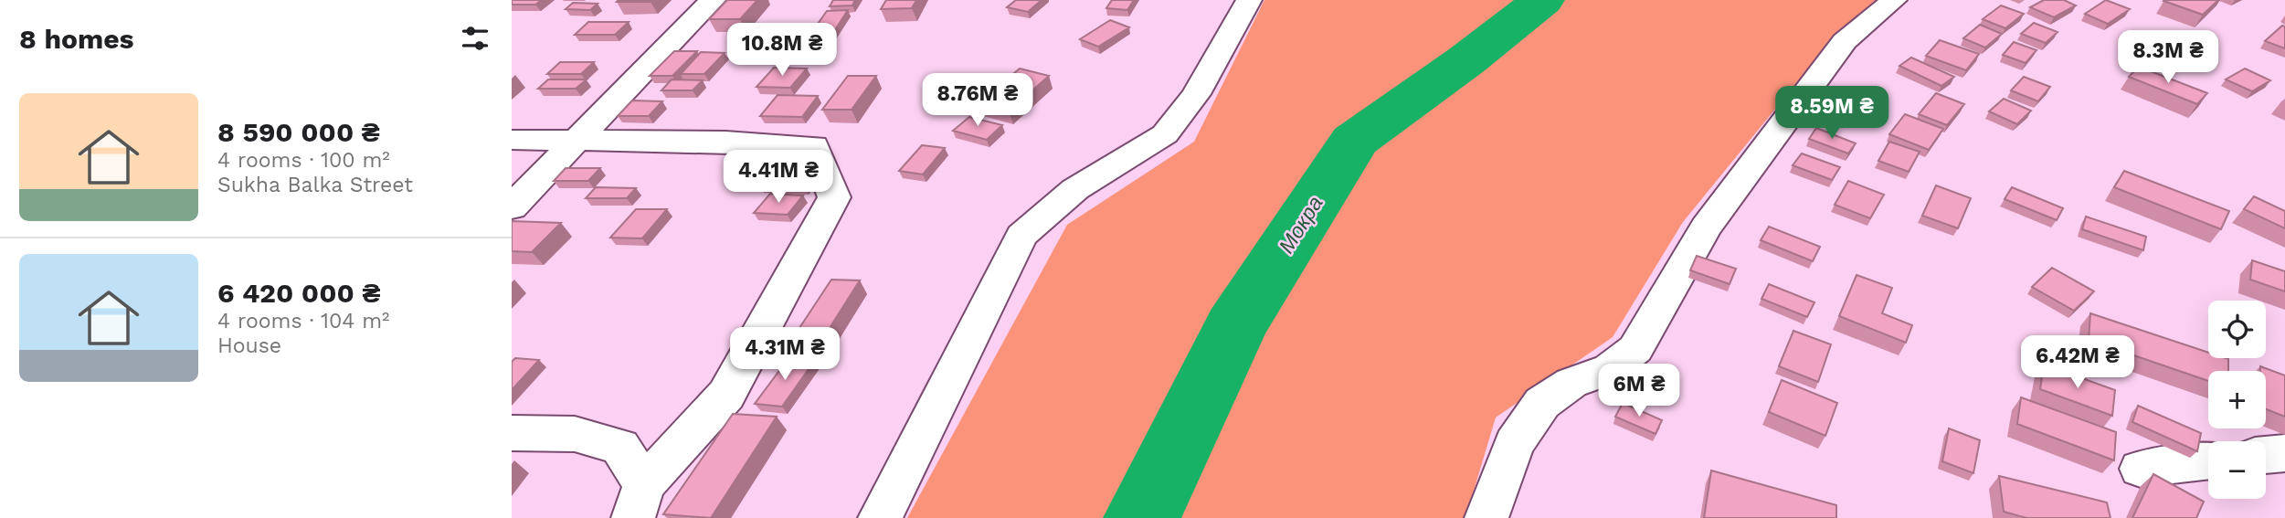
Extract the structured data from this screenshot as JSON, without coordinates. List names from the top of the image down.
{
  "water": ["Мокра"],
  "page": {
    "heading": "8 homes",
    "price": [
      "10.8M ₴",
      "8.3M ₴",
      "8.76M ₴",
      "8.59M ₴",
      "4.41M ₴",
      "4.31M ₴",
      "6.42M ₴",
      "6M ₴"
    ],
    "list": [
      {
        "name": "8 590 000 ₴",
        "note": "4 rooms · 100 m² · Sukha Balka Street"
      },
      {
        "name": "6 420 000 ₴",
        "note": "4 rooms · 104 m² · House"
      }
    ],
    "map_buttons": ["+", "−"]
  }
}
